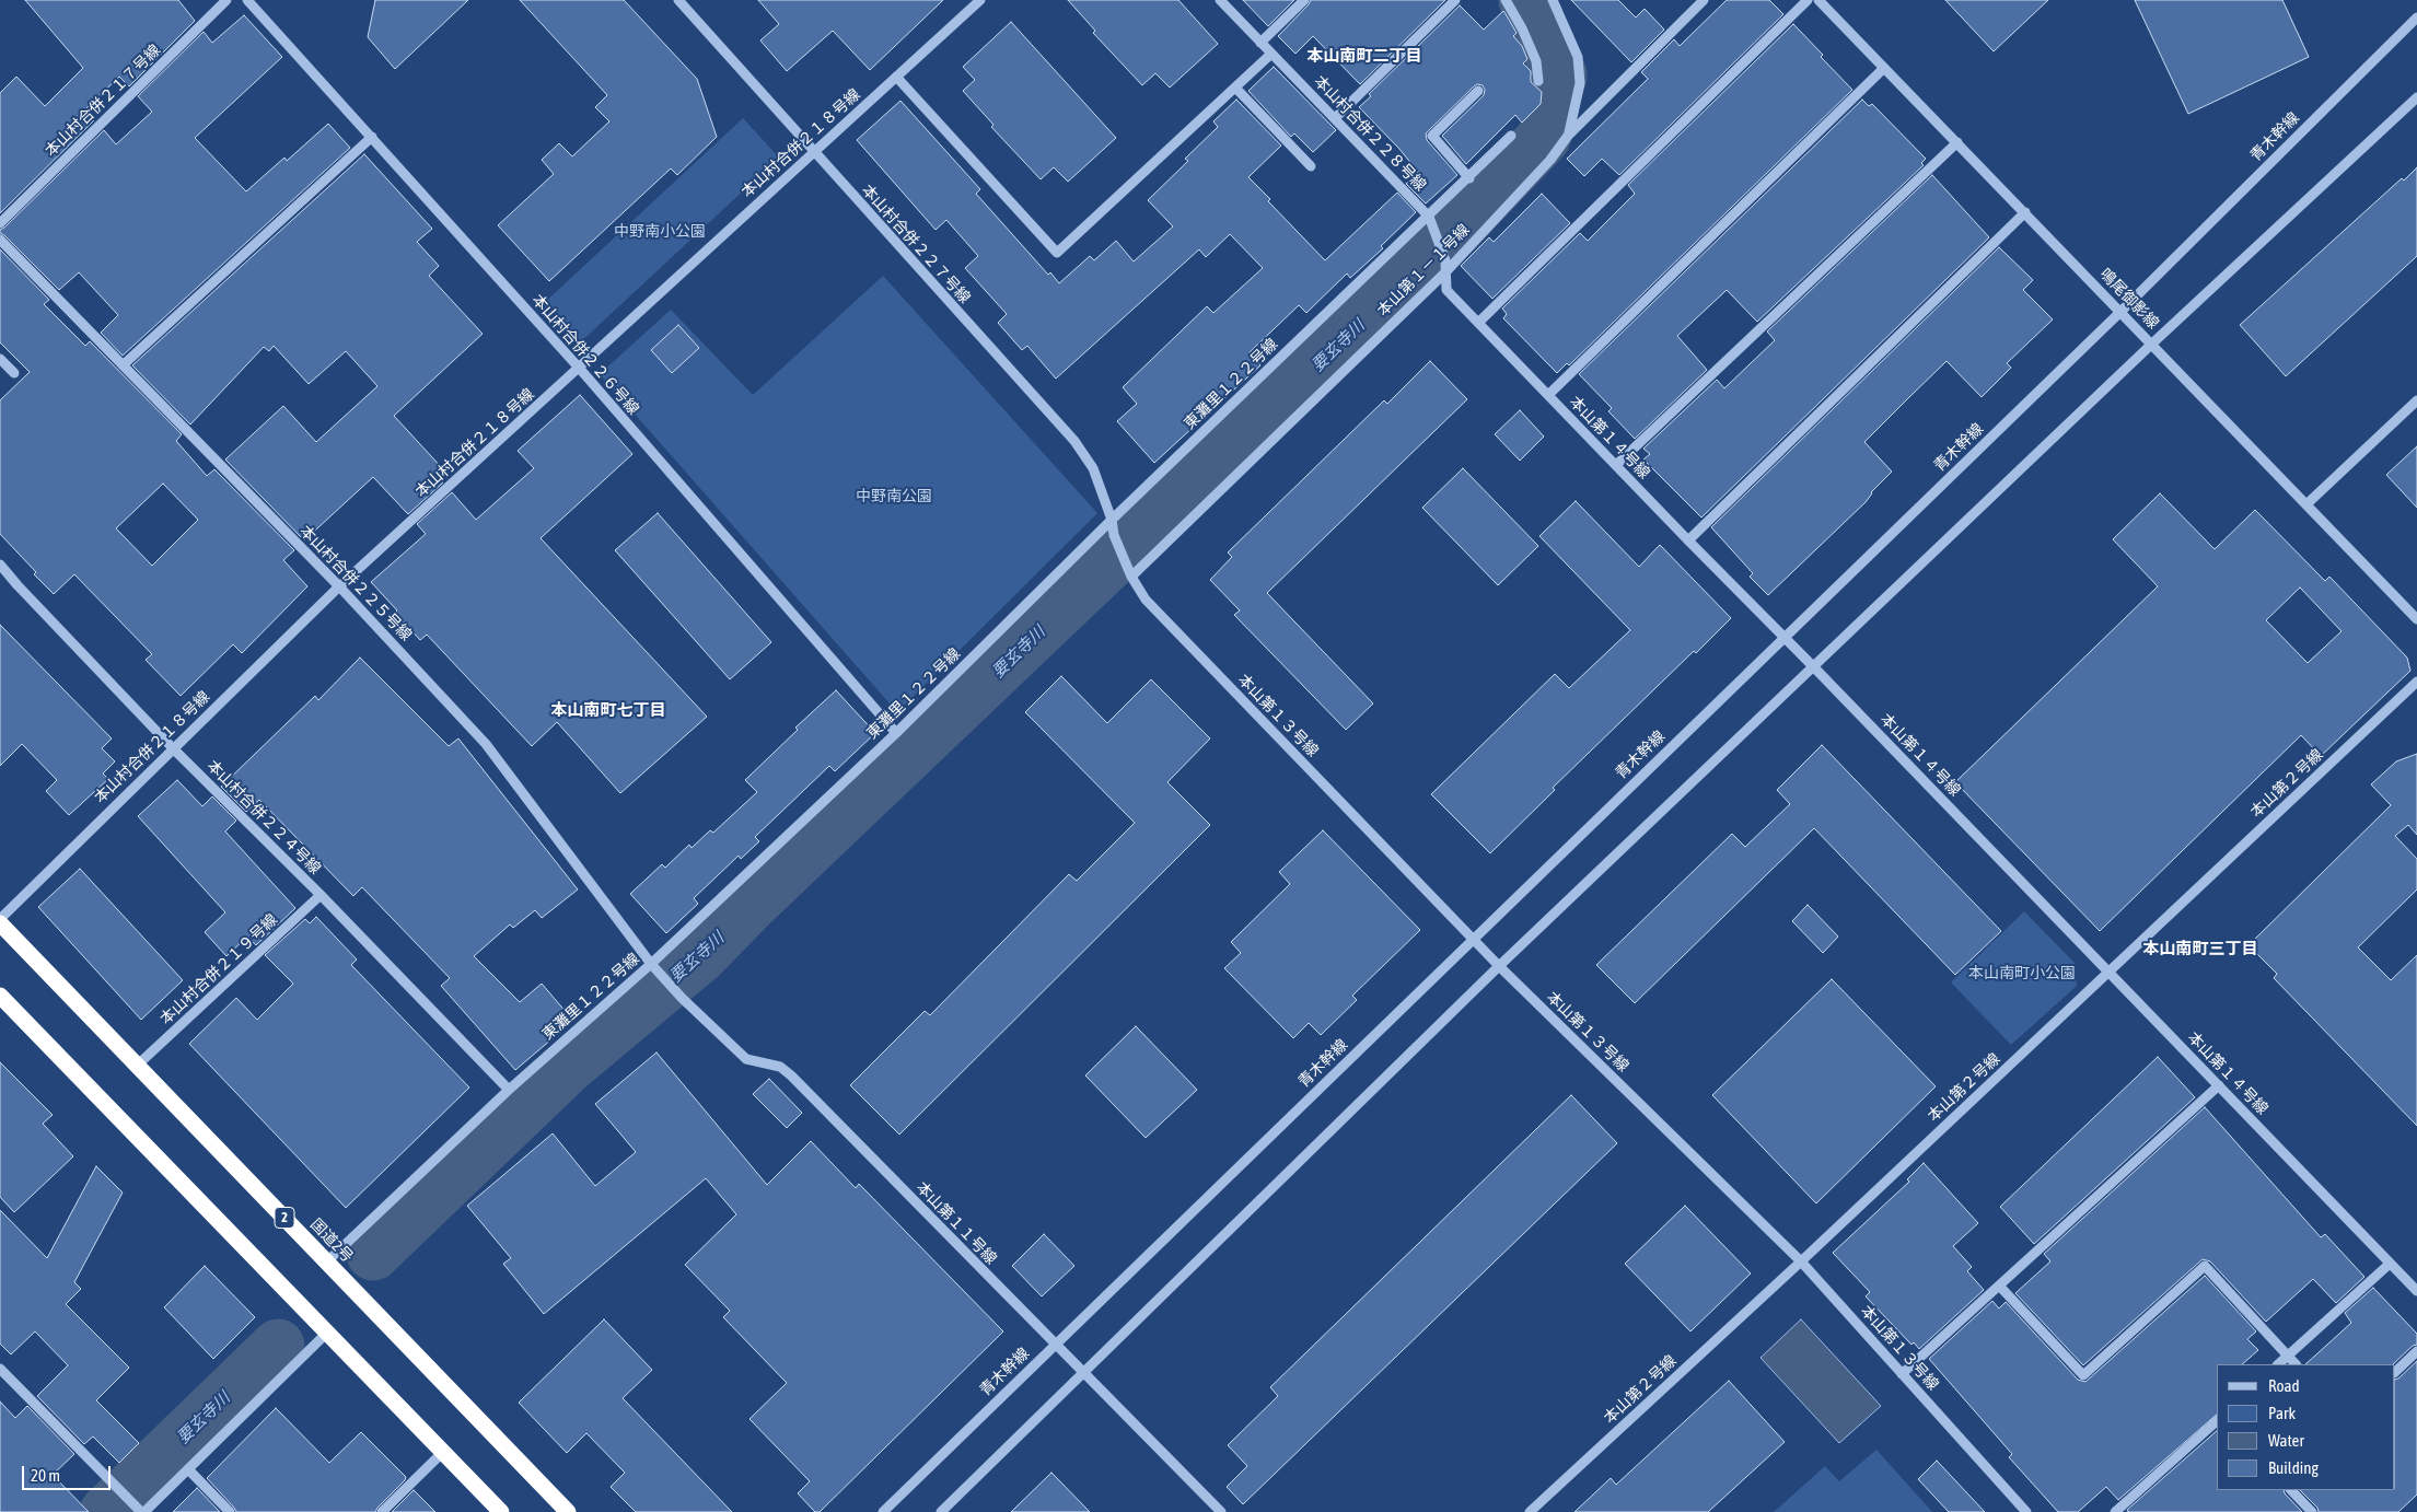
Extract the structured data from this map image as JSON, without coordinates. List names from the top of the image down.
{
  "streets": {
    "highway": ["2", "国道2号"],
    "street": [
      "本山村合併２１７号線",
      "本山村合併２２８号線",
      "青木幹線",
      "本山村合併２１８号線",
      "本山村合併２２７号線",
      "本山第１－１号線",
      "鳴尾御影線",
      "本山村合併２２６号線",
      "東灘里１２２号線",
      "本山第１４号線",
      "本山村合併２２５号線",
      "本山第１３号線",
      "本山第２号線",
      "本山村合併２２４号線",
      "本山村合併２１９号線",
      "本山第１１号線"
    ]
  },
  "crossings": [
    ["本山村合併２２８号線", "東灘里１２２号線"],
    ["本山村合併２２８号線", "本山第１４号線"],
    ["青木幹線", "鳴尾御影線"],
    ["青木幹線", "本山第１４号線"],
    ["青木幹線", "本山第１３号線"],
    ["青木幹線", "本山第１１号線"],
    ["本山村合併２１８号線", "本山村合併２２７号線"],
    ["本山村合併２１８号線", "本山村合併２２６号線"],
    ["本山村合併２１８号線", "本山村合併２２５号線"],
    ["本山村合併２１８号線", "本山村合併２２４号線"],
    ["本山村合併２２７号線", "東灘里１２２号線"],
    ["本山村合併２２７号線", "本山第１３号線"],
    ["本山第１－１号線", "本山第１４号線"],
    ["本山第１－１号線", "本山第１３号線"],
    ["本山村合併２２６号線", "東灘里１２２号線"],
    ["東灘里１２２号線", "本山第１４号線"],
    ["東灘里１２２号線", "本山村合併２２５号線"],
    ["東灘里１２２号線", "本山村合併２２４号線"],
    ["東灘里１２２号線", "国道2号"],
    ["本山第１４号線", "本山第２号線"],
    ["本山村合併２２５号線", "本山第１１号線"],
    ["本山第１３号線", "本山第２号線"],
    ["本山村合併２２４号線", "本山村合併２１９号線"],
    ["本山村合併２１９号線", "国道2号"]
  ],
  "districts": ["本山南町二丁目", "本山南町七丁目", "本山南町三丁目"],
  "water": ["要玄寺川"],
  "parks": ["中野南小公園", "中野南公園", "本山南町小公園"],
  "legend": [
    "Road",
    "Park",
    "Water",
    "Building"
  ],
  "scale_bar": "20 m"
}
